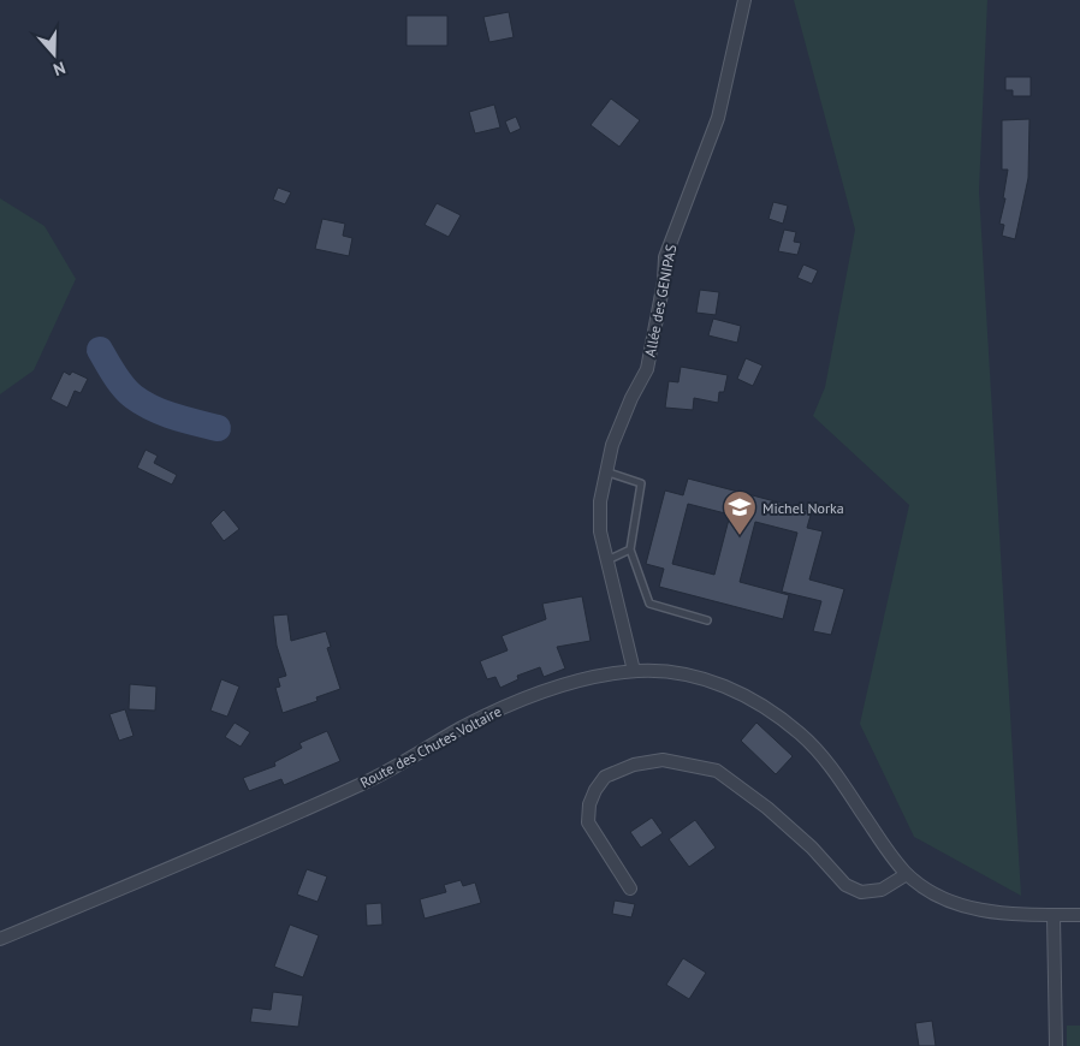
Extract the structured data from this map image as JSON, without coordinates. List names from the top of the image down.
{
  "streets": {
    "street": ["Allée des GENIPAS", "Route des Chutes Voltaire"]
  },
  "crossings": [
    ["Allée des GENIPAS", "Route des Chutes Voltaire"]
  ],
  "places": {
    "school or university": ["Michel Norka"]
  },
  "north": "bottom"
}
